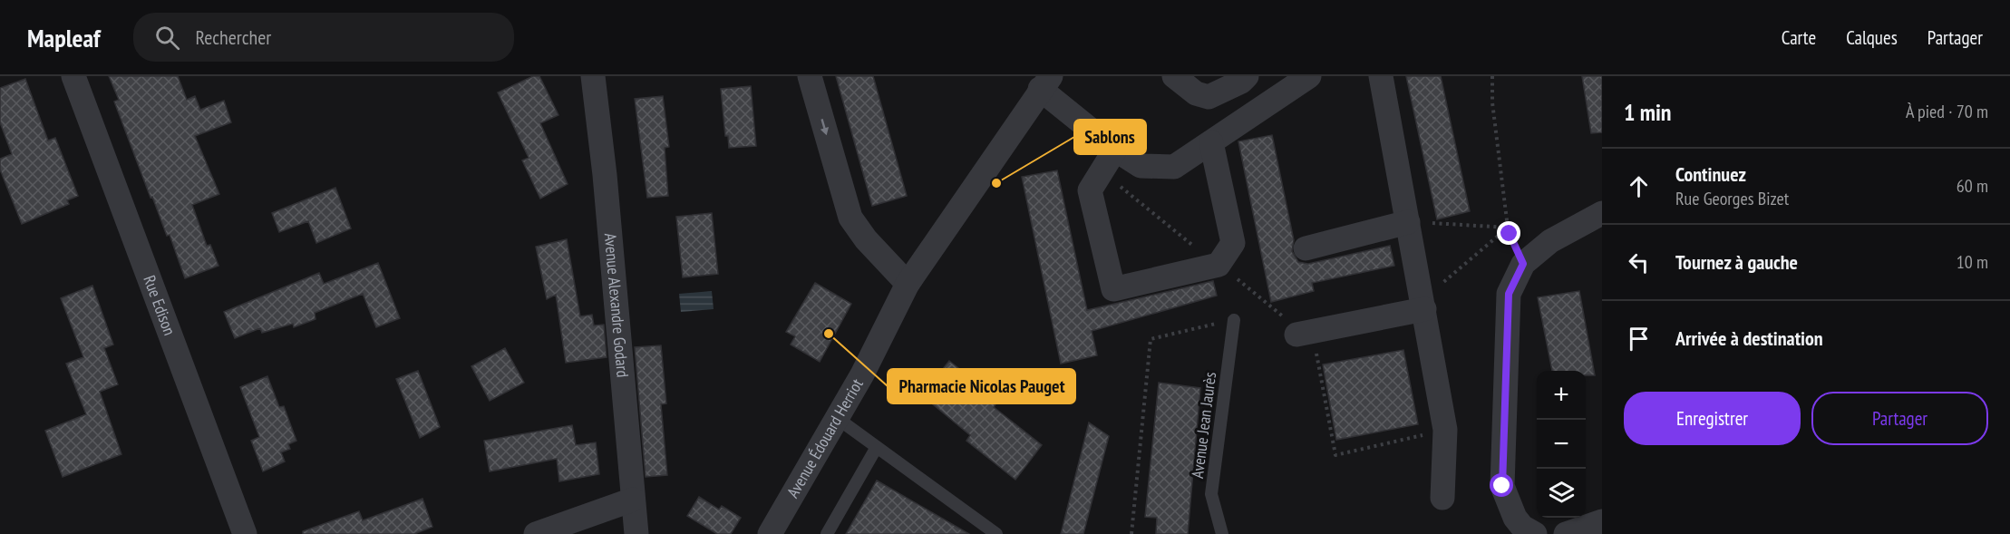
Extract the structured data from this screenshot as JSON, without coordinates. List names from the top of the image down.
{
  "streets": {
    "street": ["Rue Edison", "Avenue Alexandre Godard", "Avenue Édouard Herriot"],
    "lane": ["Avenue Jean Jaurès"]
  },
  "places": ["Sablons", "Pharmacie Nicolas Pauget"],
  "page": {
    "header": "Mapleaf",
    "search": "Rechercher",
    "nav": ["Carte", "Calques", "Partager"],
    "heading": ["1 min", "À pied · 70 m"],
    "list": [
      ["Continuez", "Rue Georges Bizet", "60 m"],
      ["Tournez à gauche", "10 m"],
      "Arrivée à destination"
    ],
    "map_buttons": ["+", "−"],
    "buttons": ["Enregistrer", "Partager"]
  }
}
